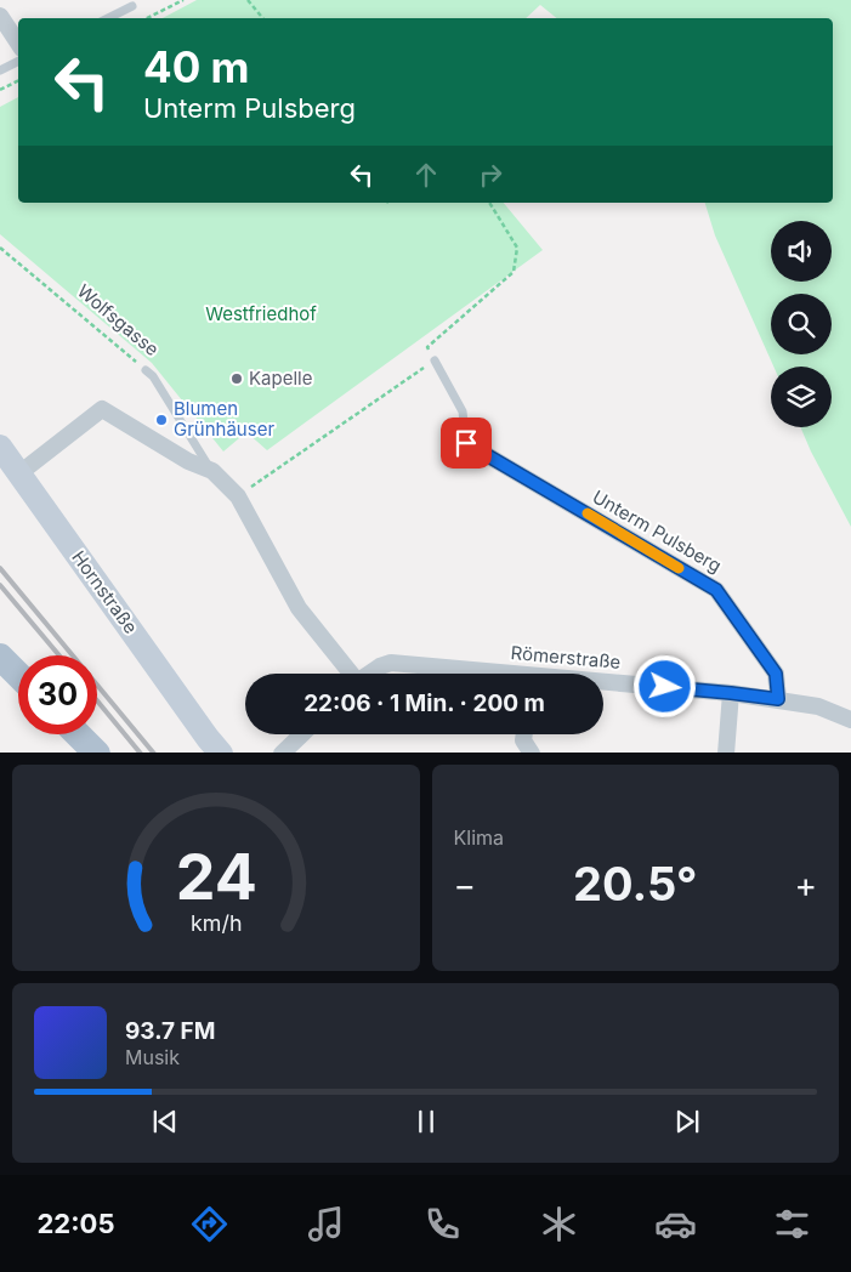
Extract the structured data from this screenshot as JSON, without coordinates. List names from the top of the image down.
{
  "streets": {
    "street": [
      "Wolfsgasse",
      "Unterm Pulsberg",
      "Hornstraße",
      "Römerstraße"
    ]
  },
  "crossings": [
    ["Wolfsgasse", "Hornstraße"],
    ["Unterm Pulsberg", "Römerstraße"]
  ],
  "parks": ["Westfriedhof"],
  "places": ["Kapelle", "Blumen Grünhäuser"],
  "page": {
    "turn": ["40 m", "Unterm Pulsberg"],
    "limit": "30",
    "trip": "22:06 · 1 Min. · 200 m",
    "tile": "Klima",
    "heat": ["−", "20.5°", "+"],
    "song": ["93.7 FM", "Musik"],
    "tabs": "22:05",
    "gauge": ["24", "km/h"]
  }
}
